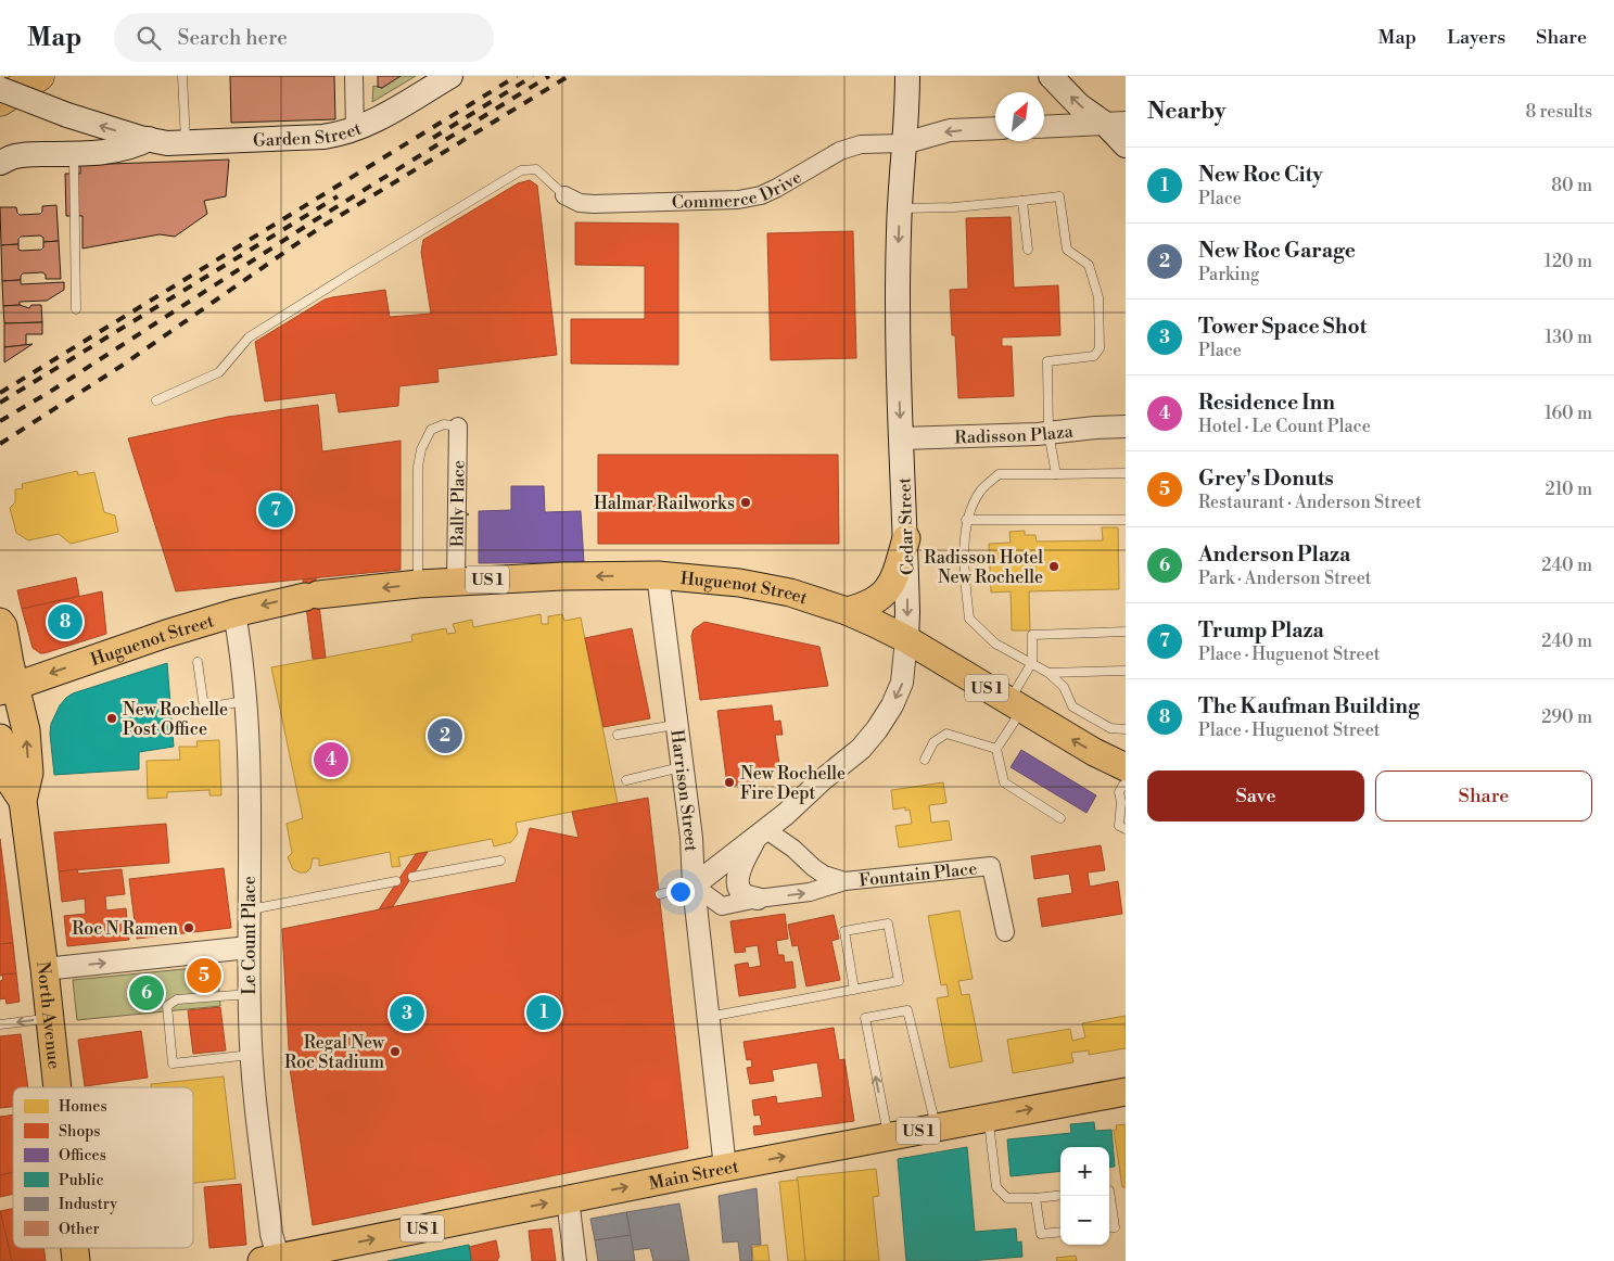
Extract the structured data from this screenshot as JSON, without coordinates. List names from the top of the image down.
{
  "streets": {
    "main road": [
      "Garden Street",
      "Cedar Street",
      "US 1",
      "Huguenot Street",
      "North Avenue",
      "Main Street"
    ],
    "street": [
      "Commerce Drive",
      "Radisson Plaza",
      "Bally Place",
      "Harrison Street",
      "Fountain Place",
      "Le Count Place"
    ]
  },
  "crossings": [
    ["Commerce Drive", "Cedar Street"],
    ["Radisson Plaza", "Cedar Street"],
    ["Bally Place", "Huguenot Street"],
    ["Cedar Street", "Huguenot Street"],
    ["Cedar Street", "Harrison Street"],
    ["Cedar Street", "Fountain Place"],
    ["Huguenot Street", "Harrison Street"],
    ["Huguenot Street", "Le Count Place"],
    ["Huguenot Street", "North Avenue"],
    ["Harrison Street", "Fountain Place"],
    ["Harrison Street", "Main Street"],
    ["Le Count Place", "Main Street"]
  ],
  "one_way": ["Cedar Street", "Huguenot Street", "Main Street"],
  "places": [
    "Halmar Railworks",
    "Radisson Hotel New Rochelle",
    "New Rochelle Post Office",
    "New Rochelle Fire Dept",
    "Roc N Ramen",
    "Regal New Roc Stadium"
  ],
  "legend": [
    "Homes",
    "Shops",
    "Offices",
    "Public",
    "Industry",
    "Other"
  ],
  "north": "top right",
  "page": {
    "header": "Map",
    "search": "Search here",
    "nav": ["Map", "Layers", "Share"],
    "heading": ["Nearby", "8 results"],
    "list": [
      {
        "mark": "1",
        "name": "New Roc City",
        "note": "Place",
        "value": "80 m"
      },
      {
        "mark": "2",
        "name": "New Roc Garage",
        "note": "Parking",
        "value": "120 m"
      },
      {
        "mark": "3",
        "name": "Tower Space Shot",
        "note": "Place",
        "value": "130 m"
      },
      {
        "mark": "4",
        "name": "Residence Inn",
        "note": "Hotel · Le Count Place",
        "value": "160 m"
      },
      {
        "mark": "5",
        "name": "Grey's Donuts",
        "note": "Restaurant · Anderson Street",
        "value": "210 m"
      },
      {
        "mark": "6",
        "name": "Anderson Plaza",
        "note": "Park · Anderson Street",
        "value": "240 m"
      },
      {
        "mark": "7",
        "name": "Trump Plaza",
        "note": "Place · Huguenot Street",
        "value": "240 m"
      },
      {
        "mark": "8",
        "name": "The Kaufman Building",
        "note": "Place · Huguenot Street",
        "value": "290 m"
      }
    ],
    "pins": [
      "7",
      "8",
      "2",
      "4",
      "5",
      "6",
      "1",
      "3"
    ],
    "buttons": ["Save", "Share"],
    "map_buttons": ["+", "−"]
  }
}
